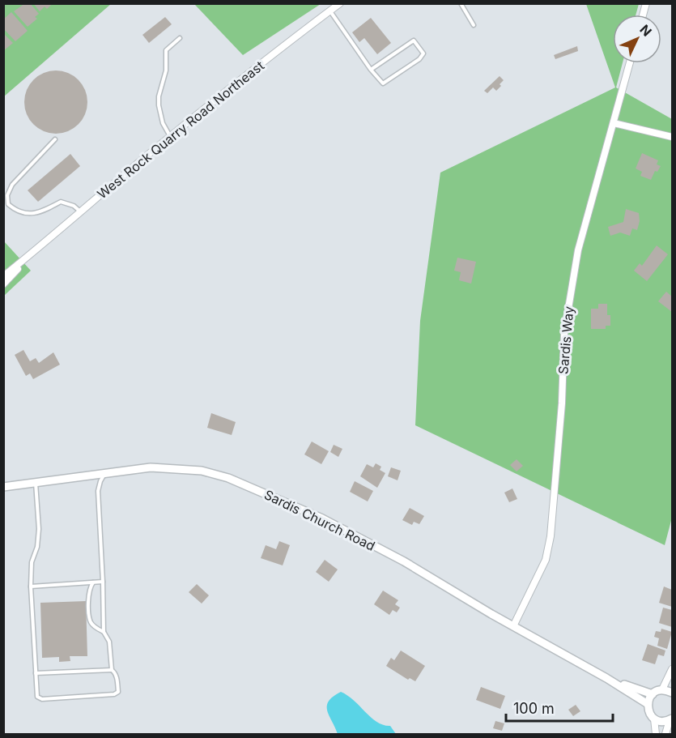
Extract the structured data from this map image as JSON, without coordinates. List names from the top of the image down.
{
  "streets": {
    "street": ["West Rock Quarry Road Northeast", "Sardis Way", "Sardis Church Road"]
  },
  "crossings": [
    ["Sardis Way", "Sardis Church Road"]
  ],
  "scale_bar": "100 m",
  "north": "top right"
}
